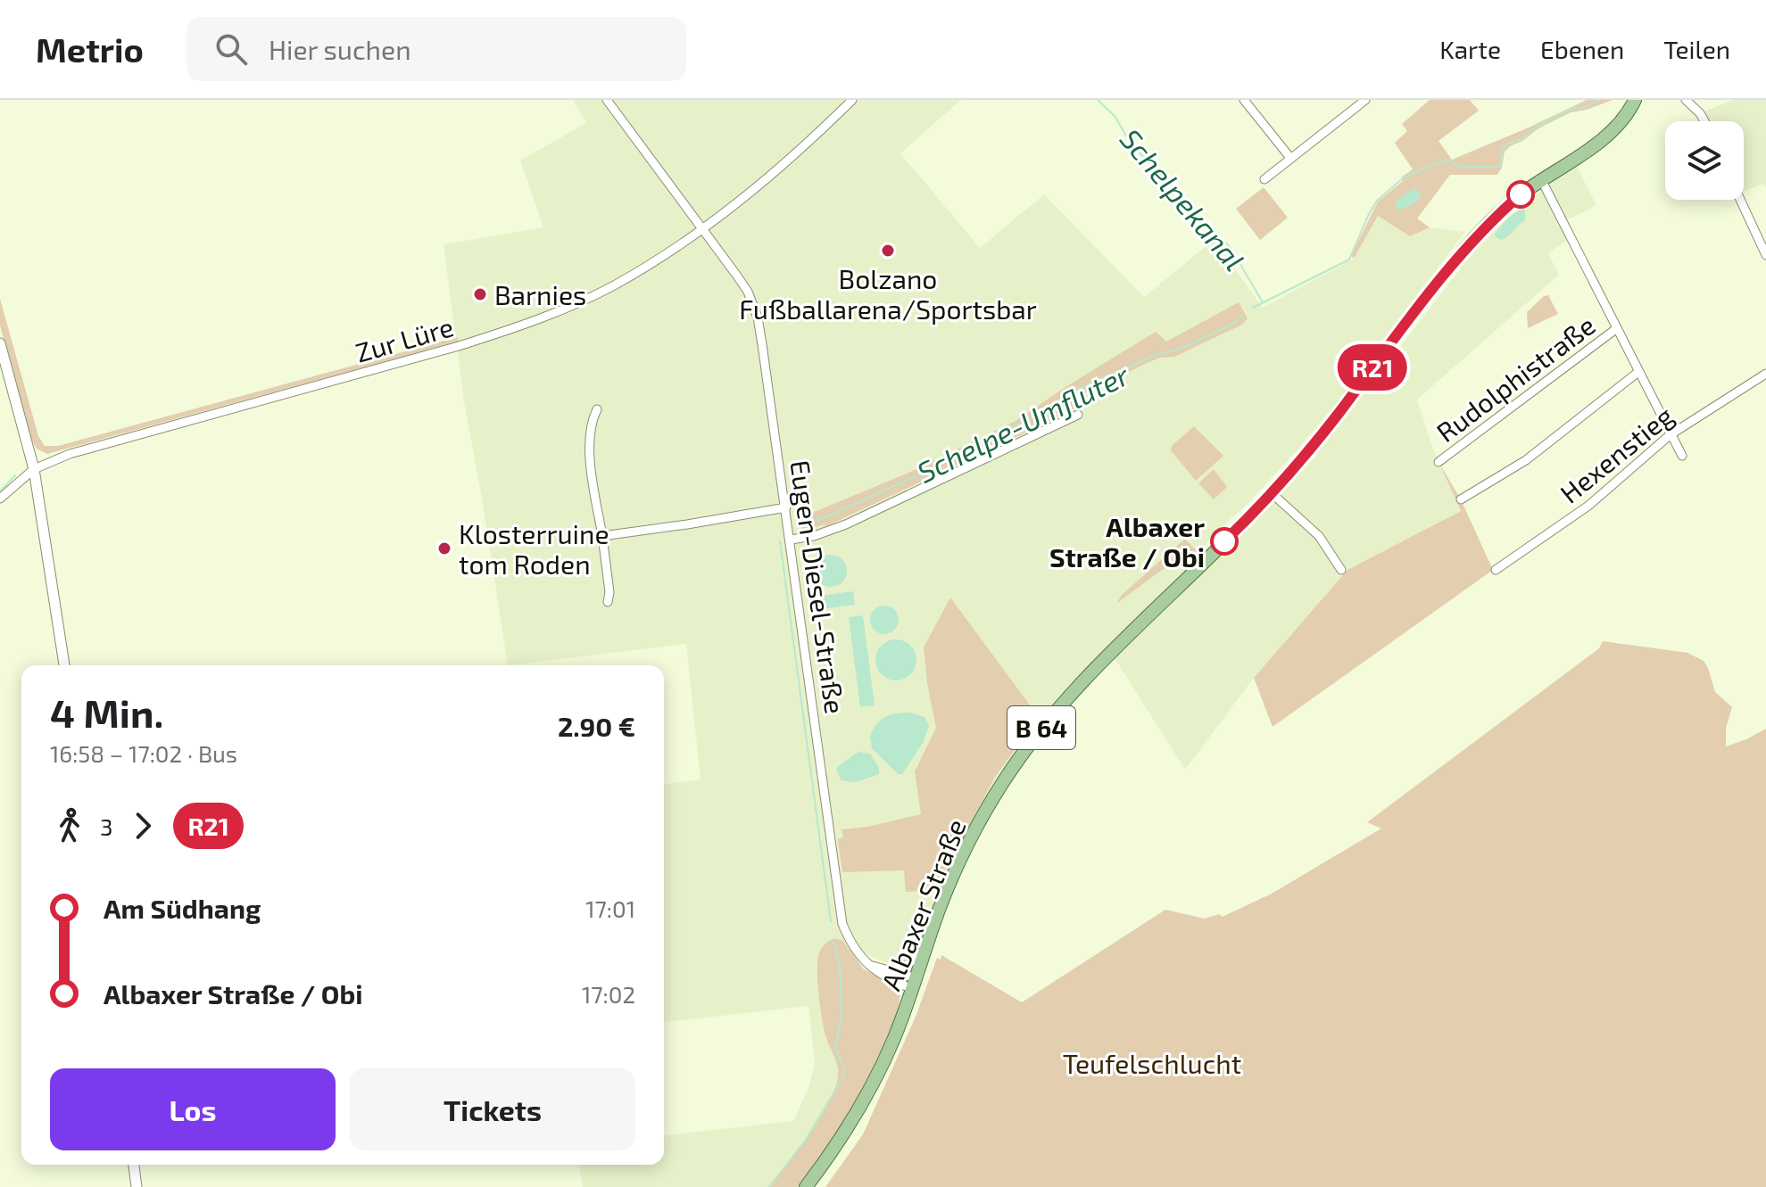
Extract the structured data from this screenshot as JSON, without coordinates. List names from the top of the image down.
{
  "streets": {
    "main road": ["B 64", "Albaxer Straße"],
    "street": [
      "Zur Lüre",
      "Rudolphistraße",
      "Hexenstieg",
      "Eugen-Diesel-Straße"
    ]
  },
  "crossings": [
    ["Zur Lüre", "Eugen-Diesel-Straße"],
    ["Eugen-Diesel-Straße", "Albaxer Straße"]
  ],
  "water": ["Schelpekanal", "Schelpe-Umfluter"],
  "parks": ["Teufelschlucht"],
  "places": [
    "Bolzano Fußballarena/Sportsbar",
    "Barnies",
    "Albaxer Straße / Obi",
    "Klosterruine tom Roden"
  ],
  "lines": ["bus line R21"],
  "page": {
    "header": "Metrio",
    "search": "Hier suchen",
    "nav": ["Karte", "Ebenen", "Teilen"],
    "on_map": "R21",
    "heading": ["4 Min.", "16:58 – 17:02 · Bus", "2.90 €"],
    "legs": ["3", "R21"],
    "list": [
      {
        "name": "Am Südhang",
        "value": "17:01"
      },
      {
        "name": "Albaxer Straße / Obi",
        "value": "17:02"
      }
    ],
    "buttons": ["Los", "Tickets"]
  }
}
